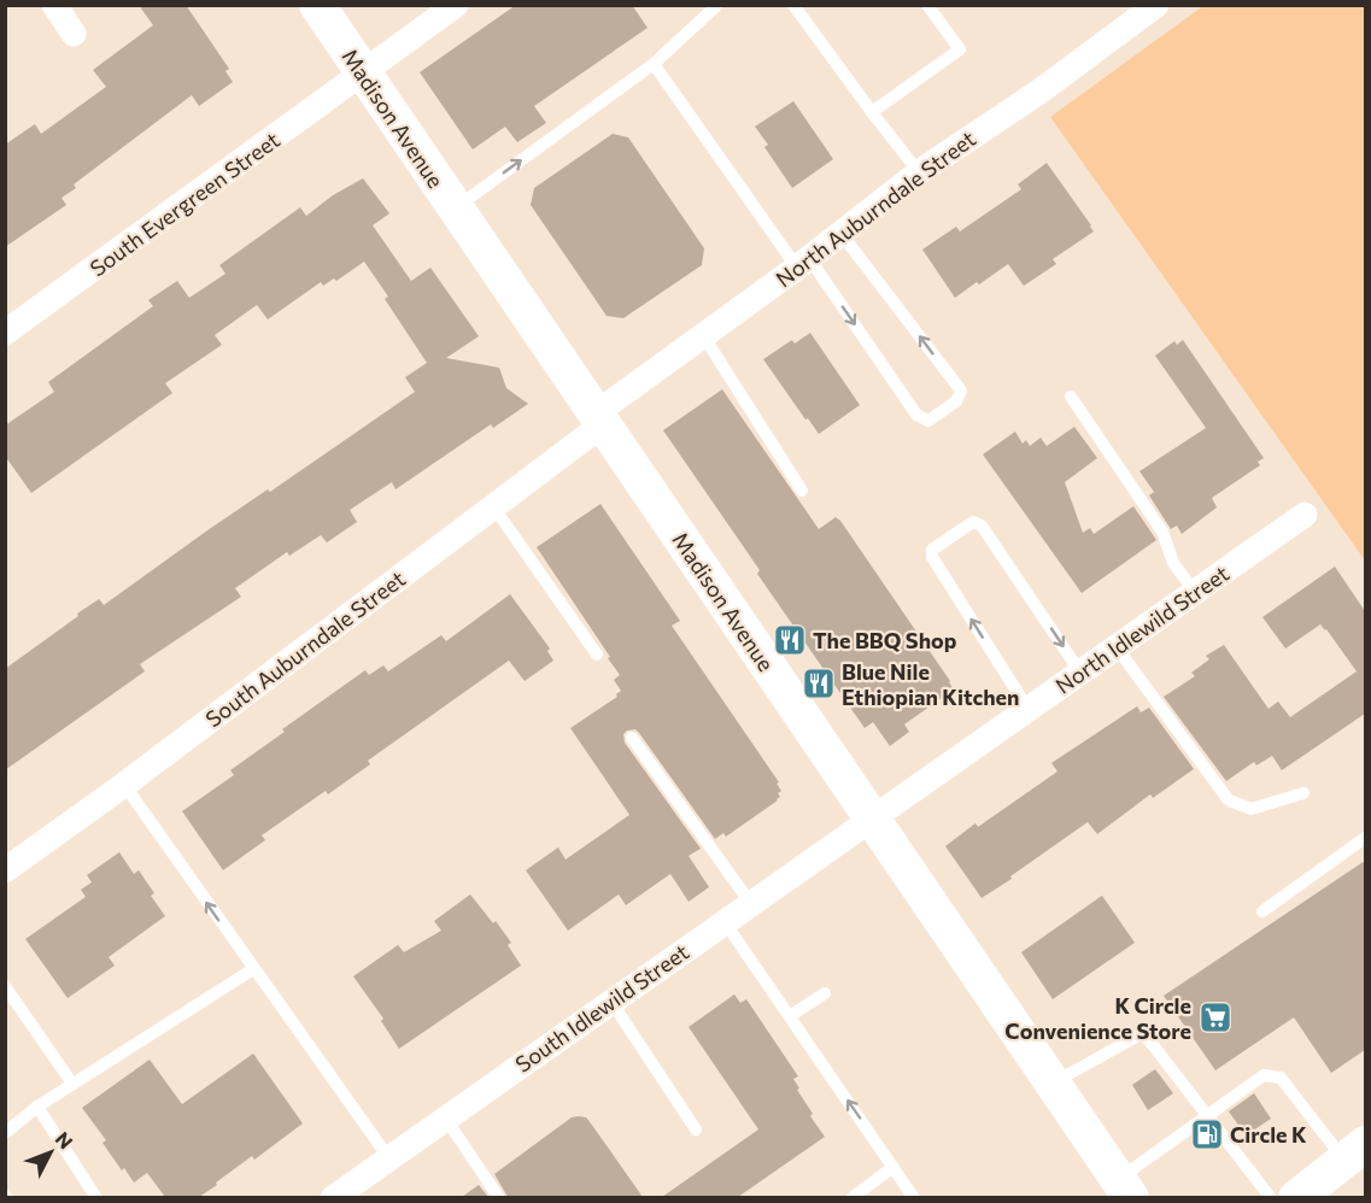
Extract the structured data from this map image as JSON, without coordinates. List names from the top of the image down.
{
  "streets": {
    "street": [
      "Madison Avenue",
      "South Evergreen Street",
      "North Auburndale Street",
      "North Idlewild Street",
      "South Auburndale Street",
      "South Idlewild Street"
    ]
  },
  "crossings": [
    ["Madison Avenue", "South Evergreen Street"],
    ["Madison Avenue", "North Auburndale Street"],
    ["Madison Avenue", "North Idlewild Street"],
    ["Madison Avenue", "South Auburndale Street"],
    ["Madison Avenue", "South Idlewild Street"],
    ["North Auburndale Street", "South Auburndale Street"],
    ["North Idlewild Street", "South Idlewild Street"]
  ],
  "places": {
    "restaurant": ["The BBQ Shop", "Blue Nile Ethiopian Kitchen"],
    "supermarket": ["K Circle Convenience Store"],
    "fuel station": ["Circle K"]
  },
  "north": "top right"
}
